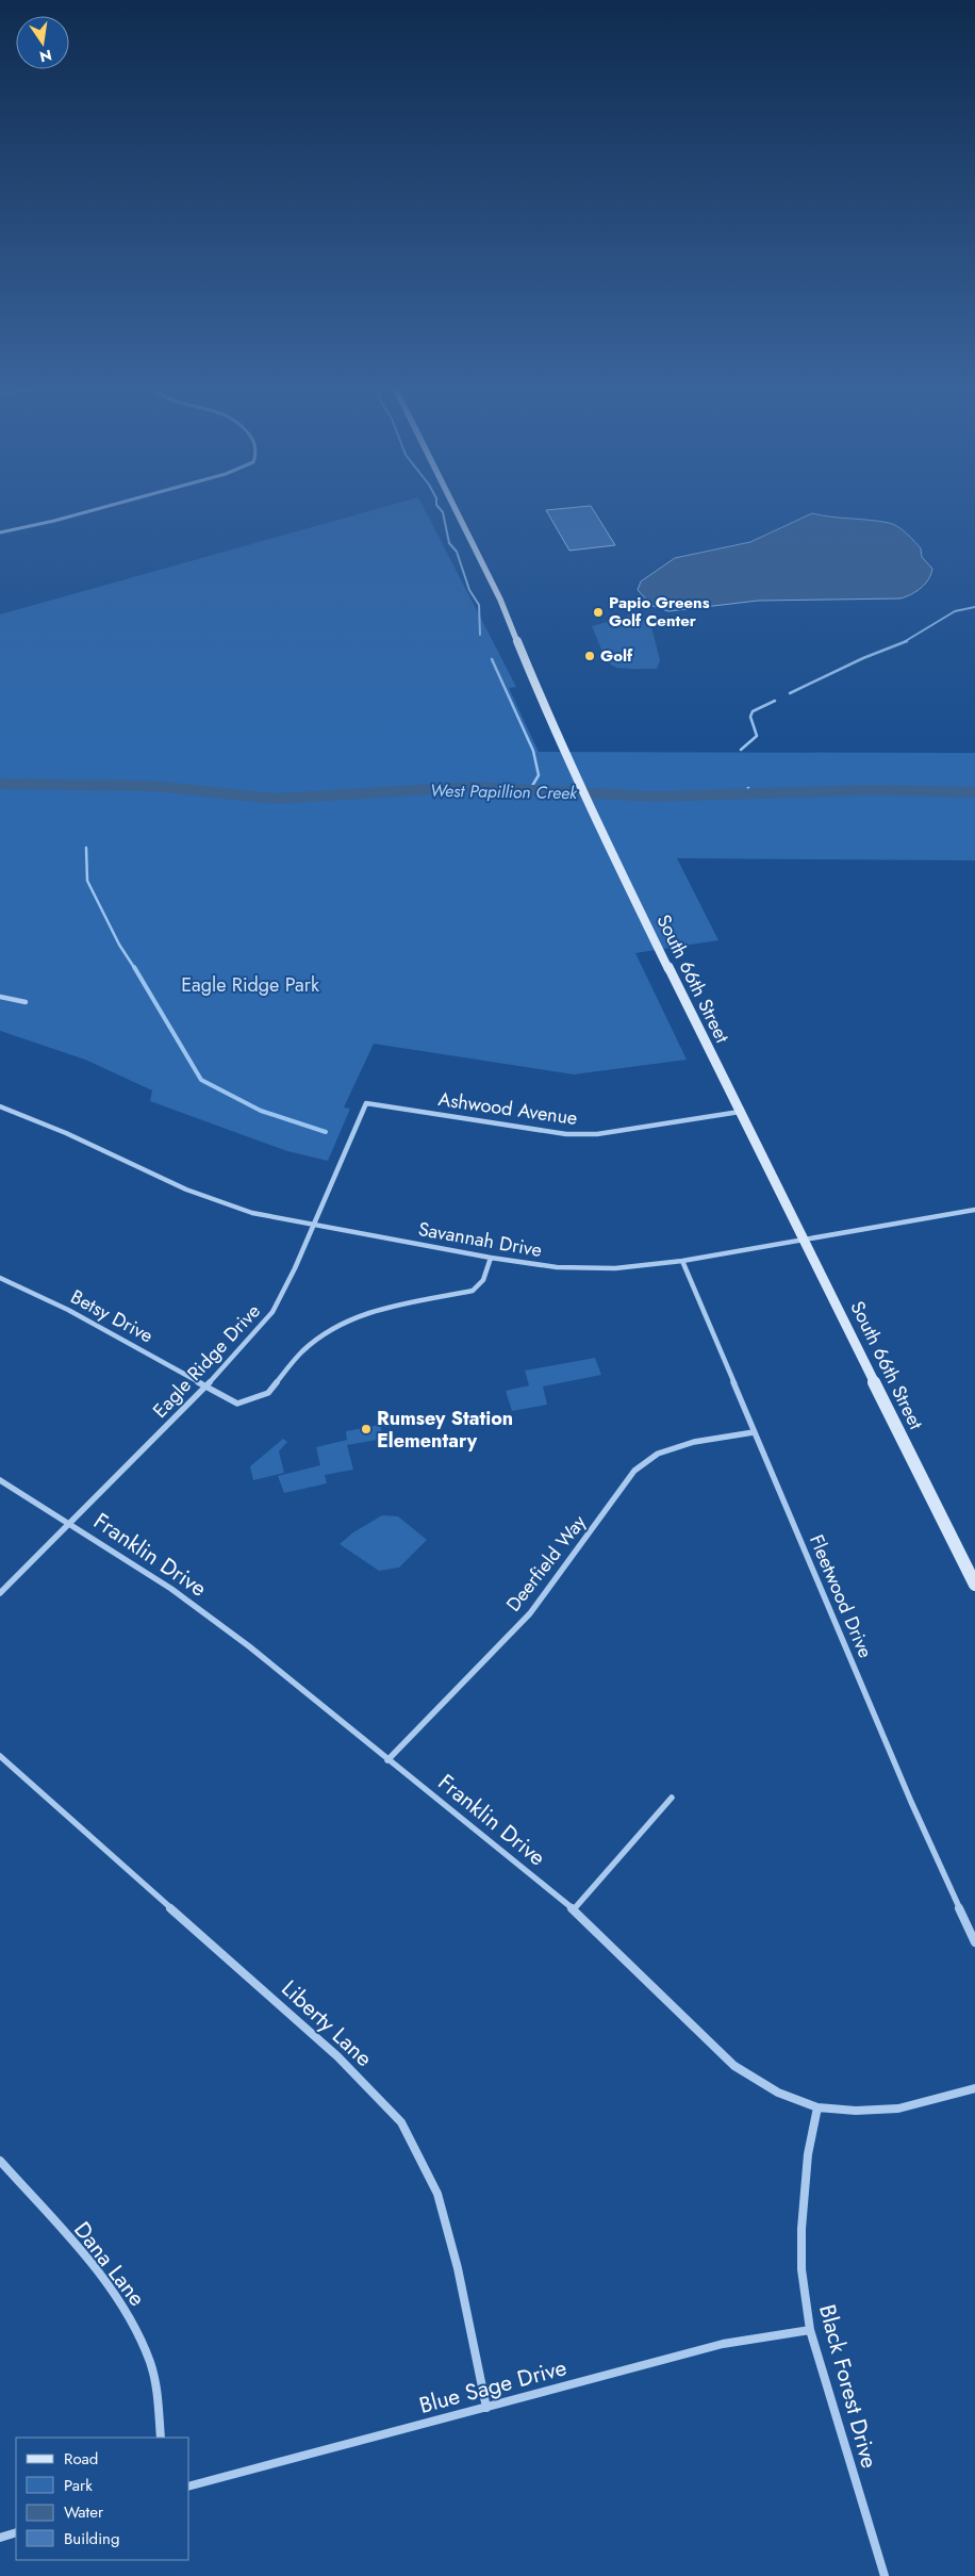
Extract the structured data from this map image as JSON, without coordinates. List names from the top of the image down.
{
  "streets": {
    "street": [
      "South 66th Street",
      "Ashwood Avenue",
      "Savannah Drive",
      "Betsy Drive",
      "Eagle Ridge Drive",
      "Franklin Drive",
      "Deerfield Way",
      "Fleetwood Drive",
      "Liberty Lane",
      "Dana Lane",
      "Blue Sage Drive",
      "Black Forest Drive"
    ]
  },
  "crossings": [
    ["South 66th Street", "Ashwood Avenue"],
    ["South 66th Street", "Savannah Drive"],
    ["Ashwood Avenue", "Eagle Ridge Drive"],
    ["Savannah Drive", "Betsy Drive"],
    ["Savannah Drive", "Eagle Ridge Drive"],
    ["Savannah Drive", "Fleetwood Drive"],
    ["Betsy Drive", "Eagle Ridge Drive"],
    ["Eagle Ridge Drive", "Franklin Drive"],
    ["Franklin Drive", "Deerfield Way"],
    ["Franklin Drive", "Black Forest Drive"],
    ["Deerfield Way", "Fleetwood Drive"],
    ["Liberty Lane", "Blue Sage Drive"],
    ["Blue Sage Drive", "Black Forest Drive"]
  ],
  "water": ["West Papillion Creek"],
  "parks": ["Eagle Ridge Park"],
  "places": ["Papio Greens Golf Center", "Golf", "Rumsey Station Elementary"],
  "legend": [
    "Road",
    "Park",
    "Water",
    "Building"
  ],
  "north": "bottom"
}
